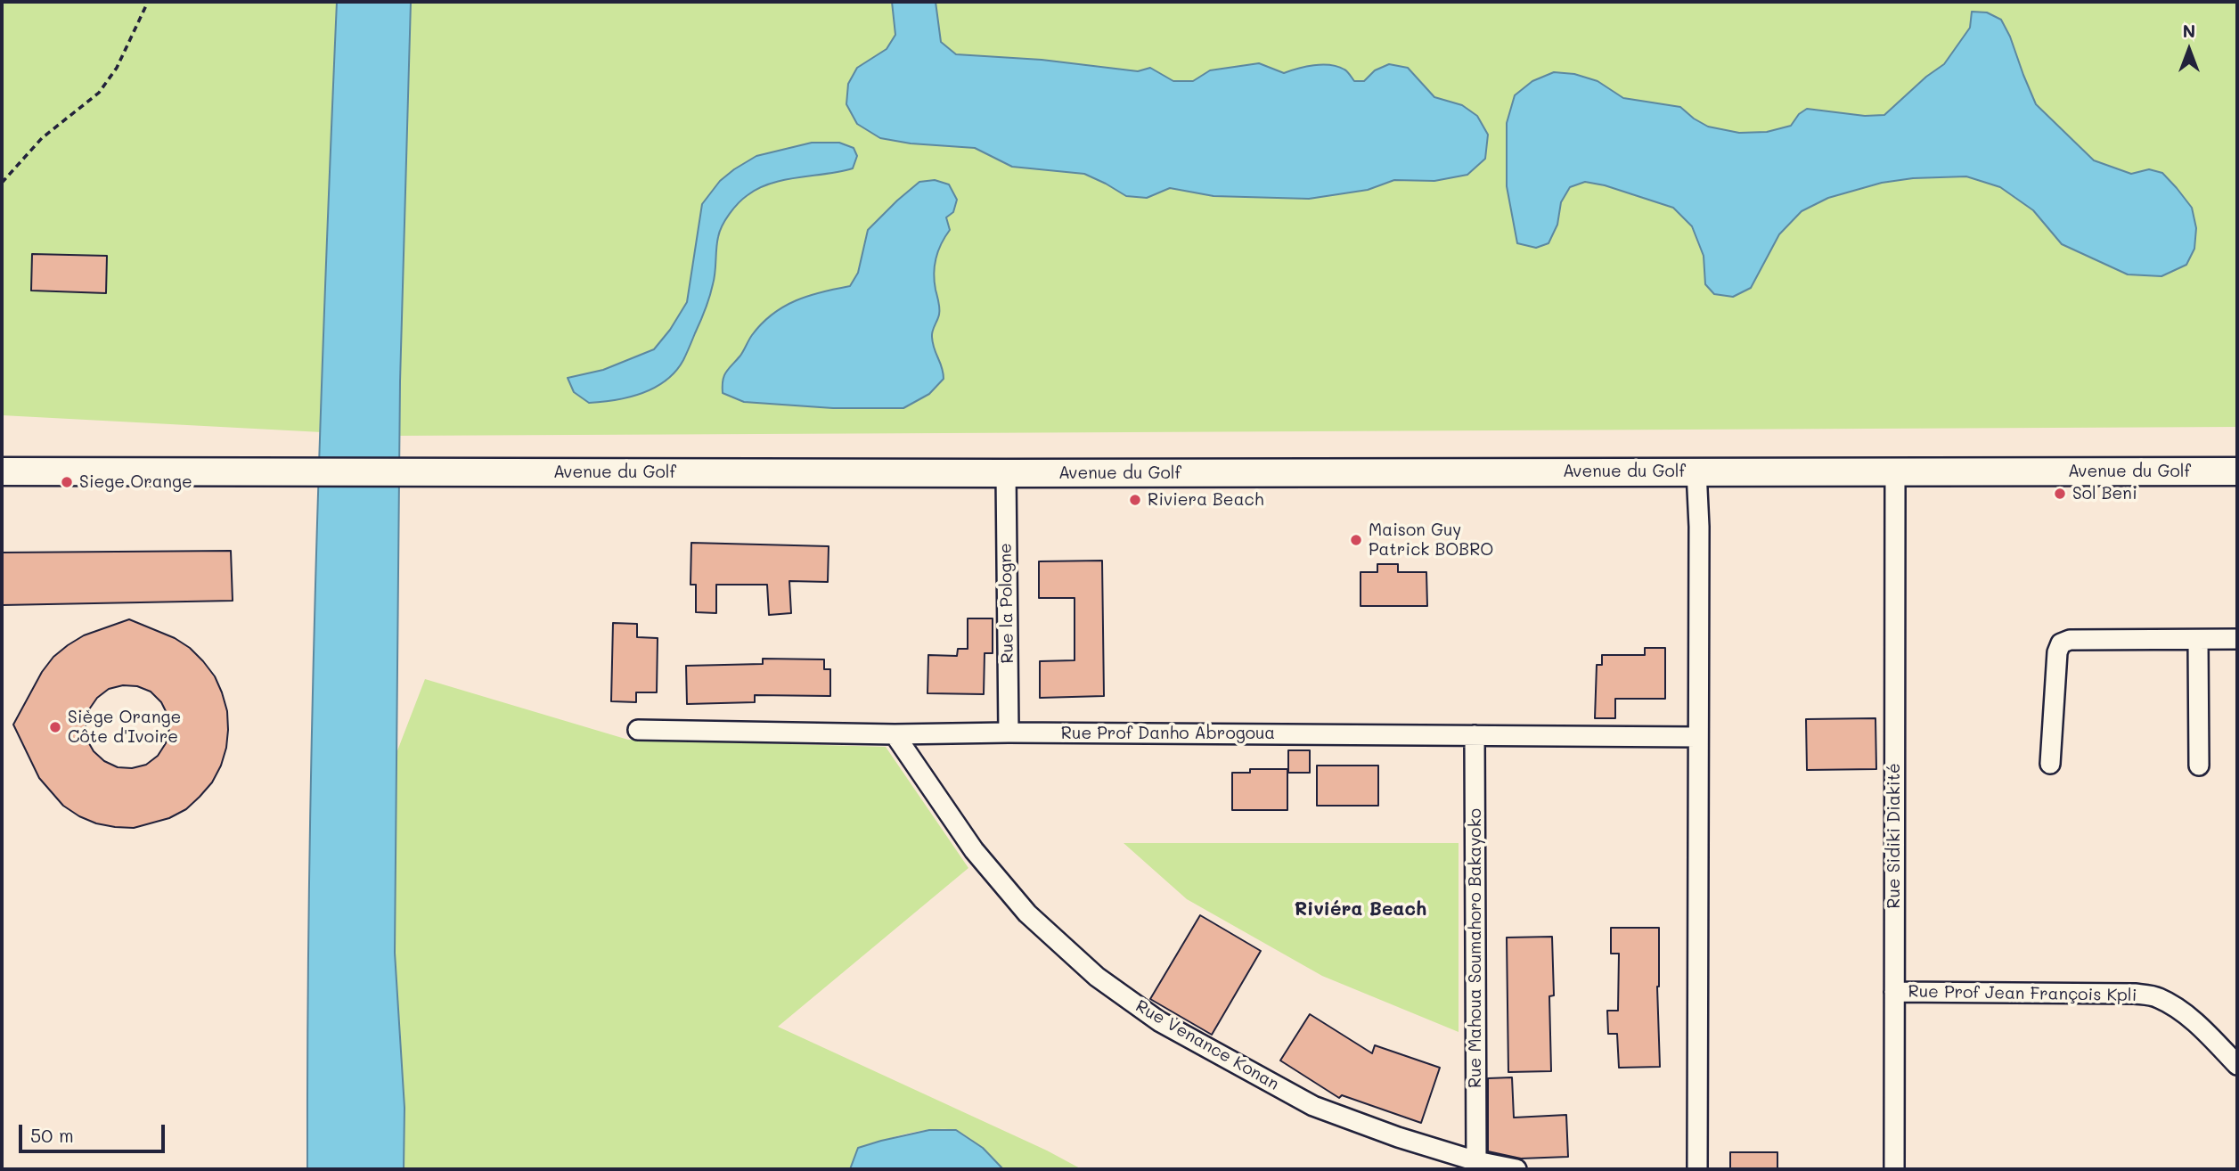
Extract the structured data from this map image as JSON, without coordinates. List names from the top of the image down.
{
  "streets": {
    "main road": ["Avenue du Golf"],
    "street": [
      "Rue la Pologne",
      "Rue Prof Danho Abrogoua",
      "Rue Sidiki Diakité",
      "Rue Mahoua Soumahoro Bakayoko",
      "Rue Prof Jean François Kpli",
      "Rue Venance Konan"
    ]
  },
  "crossings": [
    ["Avenue du Golf", "Rue la Pologne"],
    ["Avenue du Golf", "Rue Sidiki Diakité"],
    ["Rue la Pologne", "Rue Prof Danho Abrogoua"],
    ["Rue Prof Danho Abrogoua", "Rue Mahoua Soumahoro Bakayoko"],
    ["Rue Prof Danho Abrogoua", "Rue Venance Konan"],
    ["Rue Sidiki Diakité", "Rue Prof Jean François Kpli"],
    ["Rue Mahoua Soumahoro Bakayoko", "Rue Venance Konan"]
  ],
  "districts": ["Riviéra Beach"],
  "places": [
    "Siege Orange",
    "Sol Beni",
    "Riviera Beach",
    "Maison Guy Patrick BOBRO",
    "Siège Orange Côte d'Ivoire"
  ],
  "scale_bar": "50 m",
  "north": "top"
}
